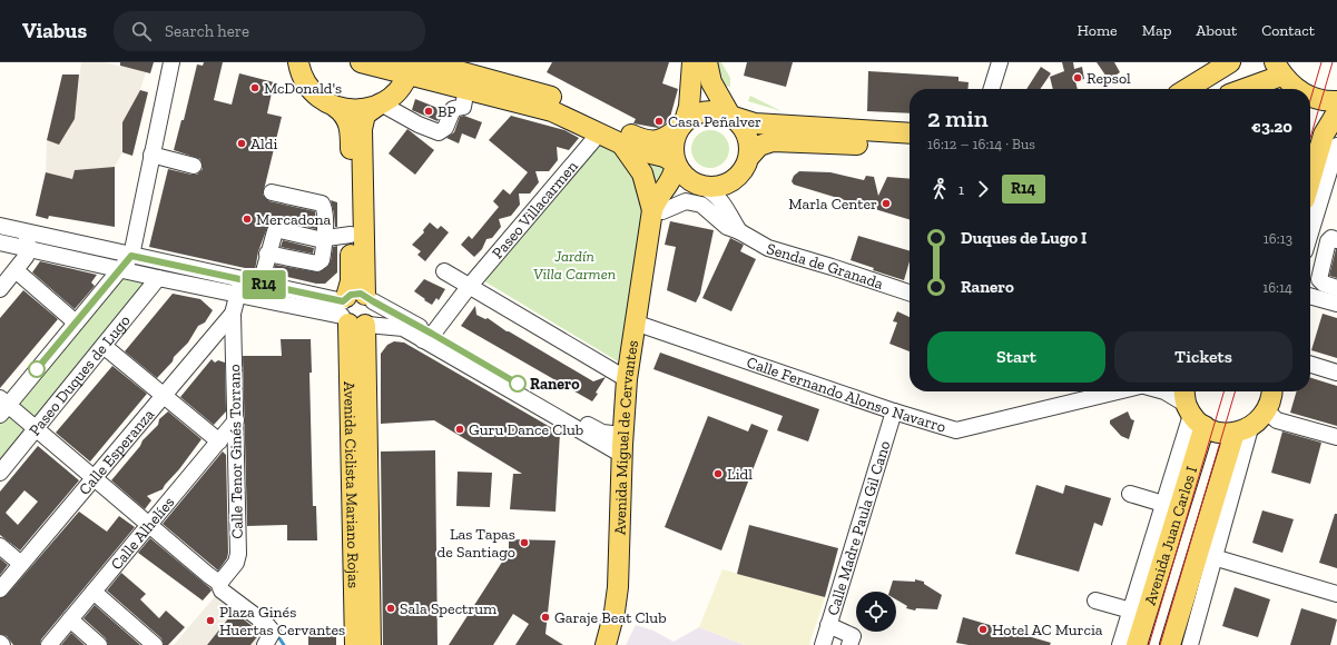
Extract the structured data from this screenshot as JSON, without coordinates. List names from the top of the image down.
{
  "streets": {
    "main road": ["Avenida Miguel de Cervantes", "Avenida Ciclista Mariano Rojas", "Avenida Juan Carlos I"],
    "street": [
      "Paseo Villacarmen",
      "Senda de Granada",
      "Paseo Duques de Lugo",
      "Calle Fernando Alonso Navarro",
      "Calle Esperanza",
      "Calle Tenor Ginés Torrano",
      "Calle Madre Paula Gil Cano",
      "Calle Alhelíes"
    ]
  },
  "crossings": [
    ["Senda de Granada", "Avenida Miguel de Cervantes"],
    ["Calle Fernando Alonso Navarro", "Avenida Miguel de Cervantes"],
    ["Calle Fernando Alonso Navarro", "Calle Madre Paula Gil Cano"],
    ["Calle Esperanza", "Calle Tenor Ginés Torrano"],
    ["Calle Tenor Ginés Torrano", "Calle Alhelíes"]
  ],
  "parks": ["Jardín Villa Carmen"],
  "places": [
    "Repsol",
    "McDonald's",
    "BP",
    "Casa Peñalver",
    "Aldi",
    "Marla Center",
    "Mercadona",
    "Ranero",
    "Guru Dance Club",
    "Lidl",
    "Las Tapas de Santiago",
    "Sala Spectrum",
    "Garaje Beat Club",
    "Plaza Ginés Huertas Cervantes",
    "Hotel AC Murcia"
  ],
  "lines": ["bus line R14"],
  "page": {
    "header": "Viabus",
    "search": "Search here",
    "nav": [
      "Home",
      "Map",
      "About",
      "Contact"
    ],
    "on_map": "R14",
    "heading": ["2 min", "16:12 – 16:14 · Bus", "€3.20"],
    "legs": ["1", "R14"],
    "list": [
      {
        "name": "Duques de Lugo I",
        "value": "16:13"
      },
      {
        "name": "Ranero",
        "value": "16:14"
      }
    ],
    "buttons": ["Start", "Tickets"]
  }
}
